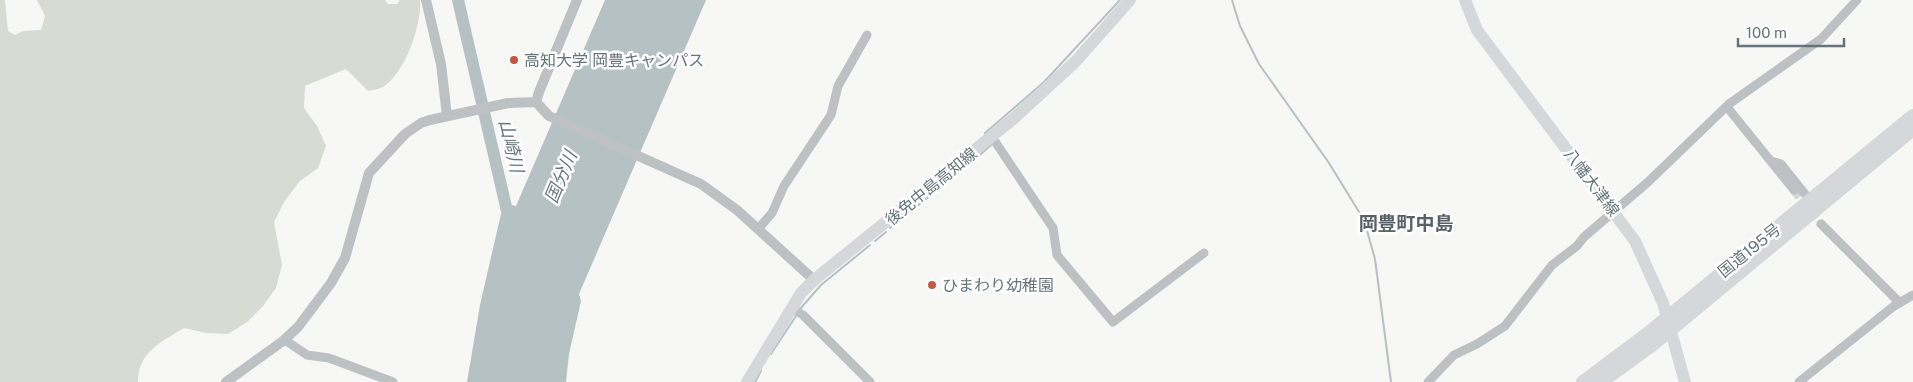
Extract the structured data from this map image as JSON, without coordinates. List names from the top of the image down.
{
  "streets": {
    "highway": ["国道195号"],
    "main road": ["八幡大津線", "後免中島高知線"]
  },
  "crossings": [
    ["八幡大津線", "国道195号"]
  ],
  "districts": ["岡豊町中島"],
  "water": ["山崎川", "国分川"],
  "places": ["高知大学 岡豊キャンパス", "ひまわり幼稚園"],
  "scale_bar": "100 m"
}
